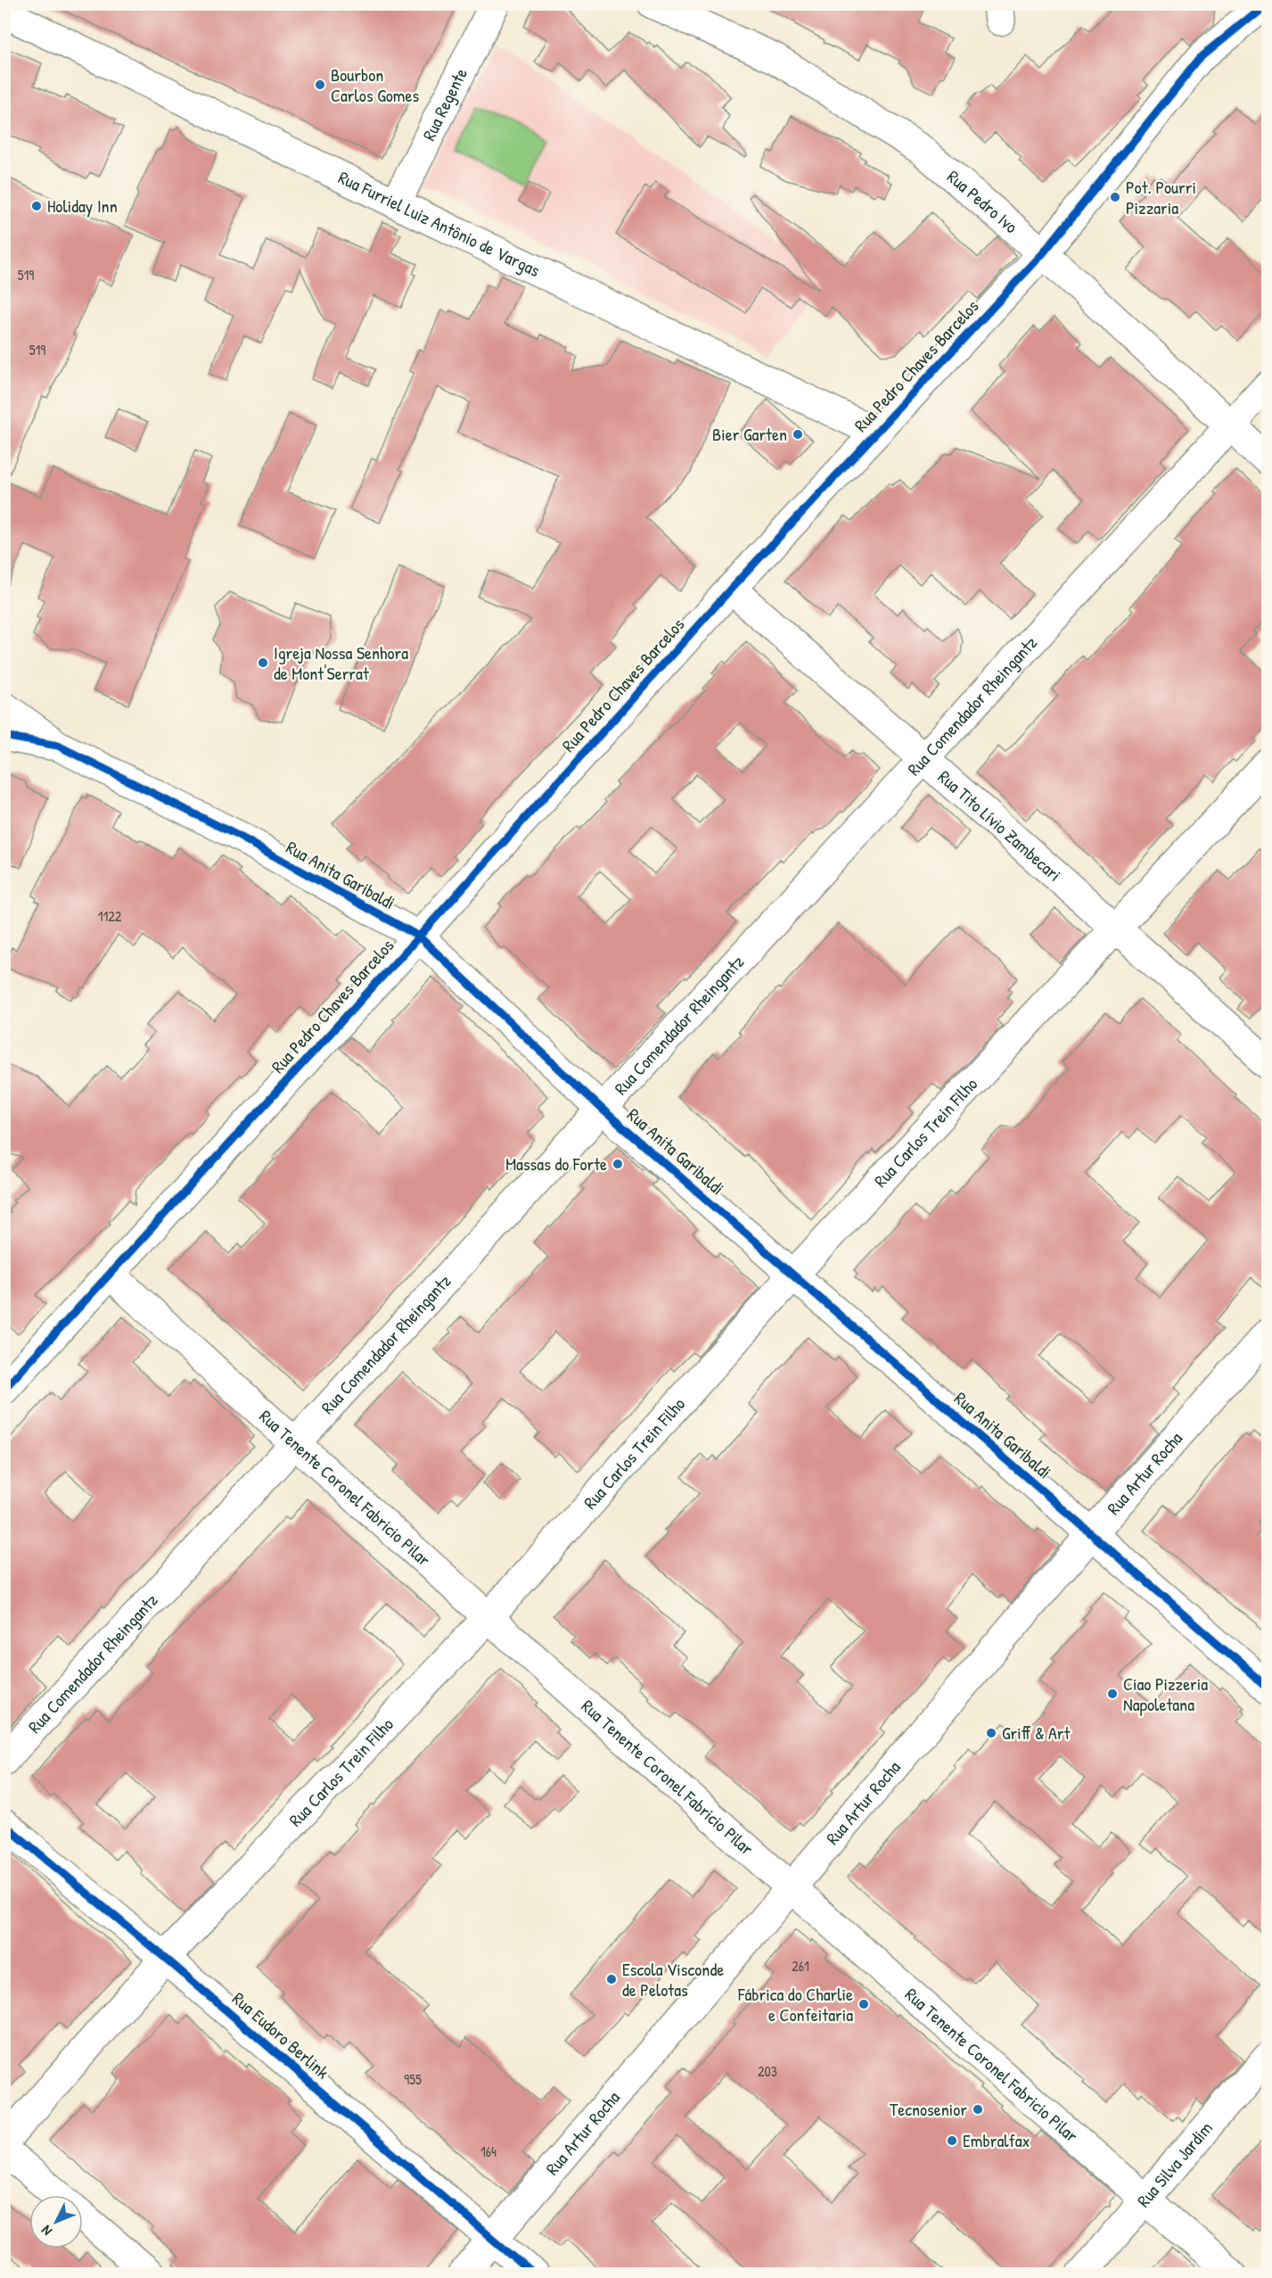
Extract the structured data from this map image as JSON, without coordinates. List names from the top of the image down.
{
  "streets": {
    "street": [
      "Rua Regente",
      "Rua Pedro Ivo",
      "Rua Furriel Luiz Antônio de Vargas",
      "Rua Pedro Chaves Barcelos",
      "Rua Comendador Rheingantz",
      "Rua Tito Lívio Zambecari",
      "Rua Anita Garibaldi",
      "Rua Carlos Trein Filho",
      "Rua Artur Rocha",
      "Rua Tenente Coronel Fabricio Pilar",
      "Rua Eudoro Berlink",
      "Rua Silva Jardim"
    ]
  },
  "crossings": [
    ["Rua Regente", "Rua Furriel Luiz Antônio de Vargas"],
    ["Rua Pedro Ivo", "Rua Pedro Chaves Barcelos"],
    ["Rua Pedro Ivo", "Rua Comendador Rheingantz"],
    ["Rua Furriel Luiz Antônio de Vargas", "Rua Pedro Chaves Barcelos"],
    ["Rua Pedro Chaves Barcelos", "Rua Tito Lívio Zambecari"],
    ["Rua Pedro Chaves Barcelos", "Rua Anita Garibaldi"],
    ["Rua Pedro Chaves Barcelos", "Rua Tenente Coronel Fabricio Pilar"],
    ["Rua Comendador Rheingantz", "Rua Tito Lívio Zambecari"],
    ["Rua Comendador Rheingantz", "Rua Anita Garibaldi"],
    ["Rua Comendador Rheingantz", "Rua Tenente Coronel Fabricio Pilar"],
    ["Rua Tito Lívio Zambecari", "Rua Carlos Trein Filho"],
    ["Rua Anita Garibaldi", "Rua Carlos Trein Filho"],
    ["Rua Anita Garibaldi", "Rua Artur Rocha"],
    ["Rua Carlos Trein Filho", "Rua Tenente Coronel Fabricio Pilar"],
    ["Rua Carlos Trein Filho", "Rua Eudoro Berlink"],
    ["Rua Artur Rocha", "Rua Tenente Coronel Fabricio Pilar"],
    ["Rua Artur Rocha", "Rua Eudoro Berlink"],
    ["Rua Tenente Coronel Fabricio Pilar", "Rua Silva Jardim"]
  ],
  "places": [
    "Bourbon Carlos Gomes",
    "Pot. Pourri Pizzaria",
    "Holiday Inn",
    "Bier Garten",
    "Igreja Nossa Senhora de Mont'Serrat",
    "Massas do Forte",
    "Ciao Pizzeria Napoletana",
    "Griff & Art",
    "Escola Visconde de Pelotas",
    "Fábrica do Charlie e Confeitaria",
    "Tecnosenior",
    "Embralfax"
  ],
  "house_numbers": [
    "519",
    "519",
    "1122",
    "261",
    "203",
    "955",
    "164"
  ],
  "north": "bottom left"
}
